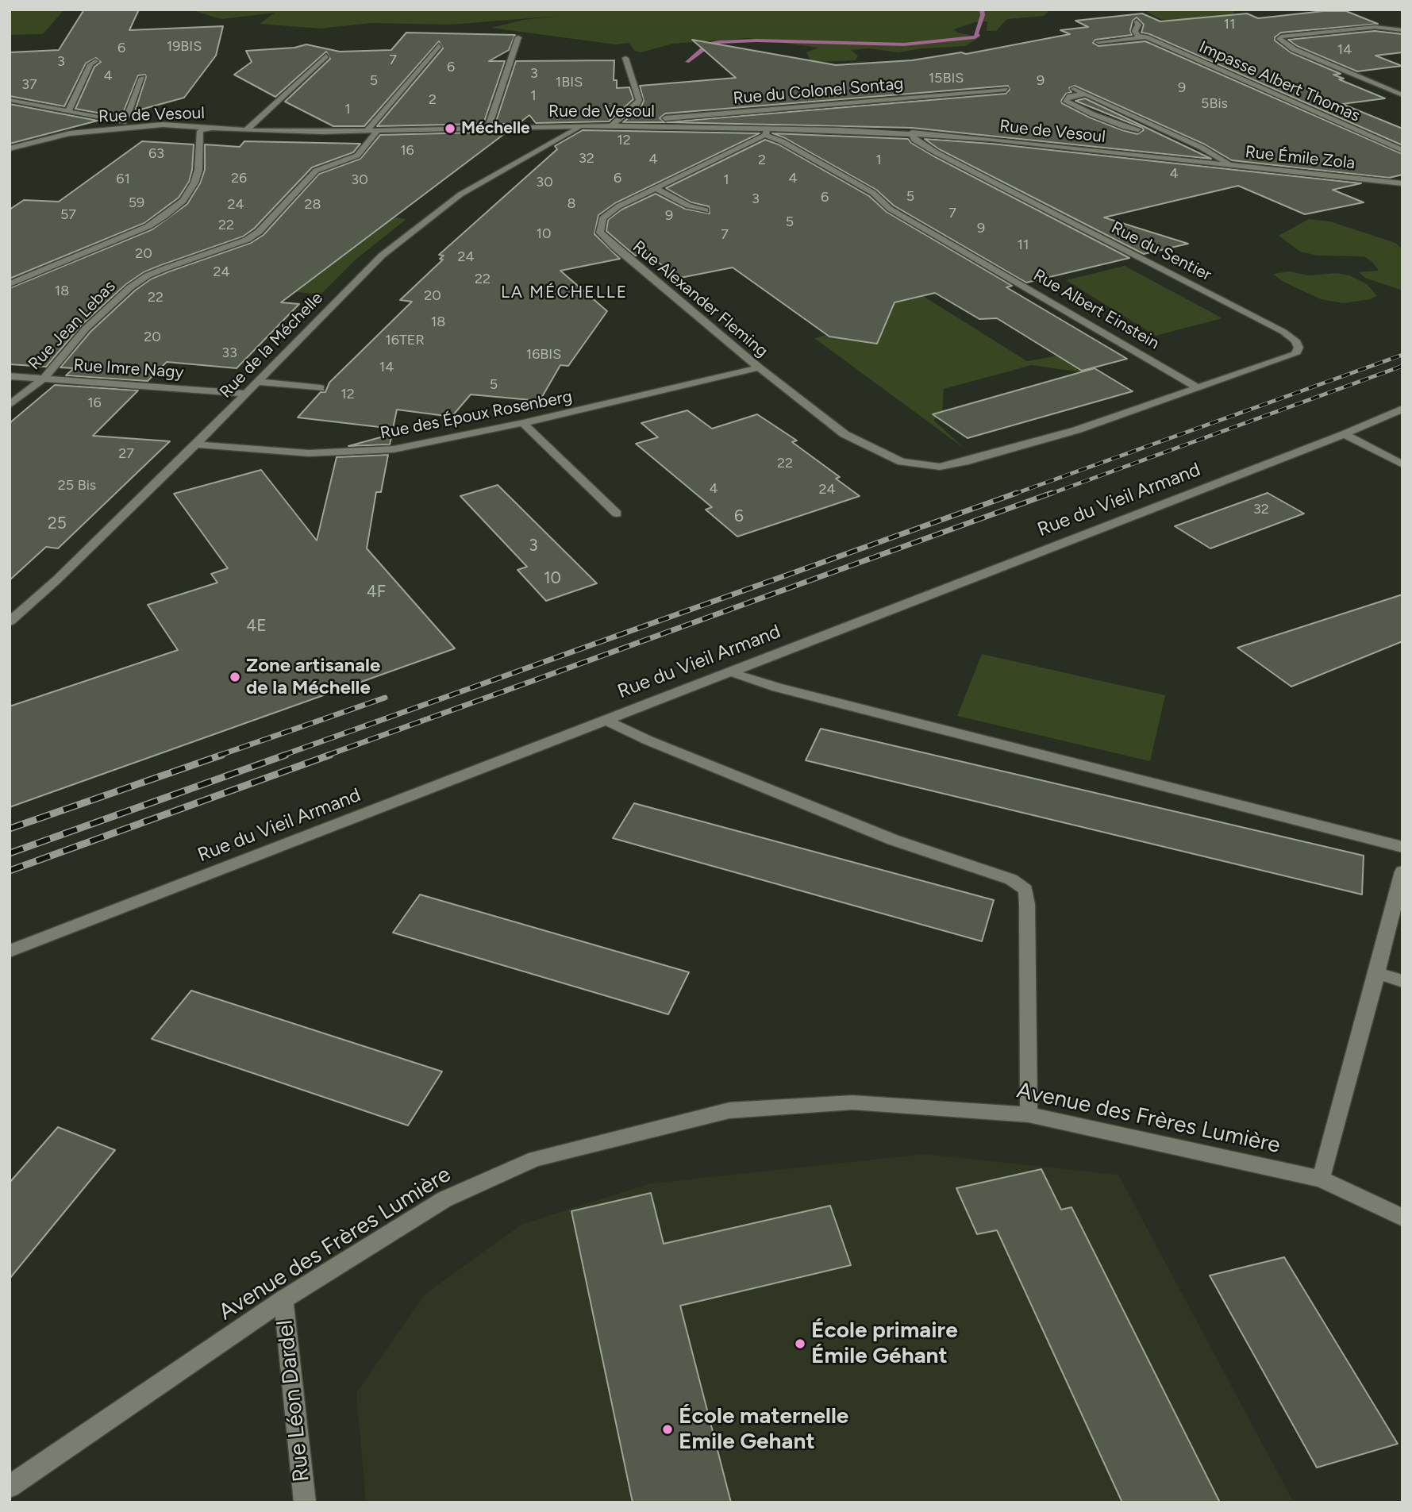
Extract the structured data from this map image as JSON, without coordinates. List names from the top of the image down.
{
  "streets": {
    "street": [
      "Impasse Albert Thomas",
      "Rue du Colonel Sontag",
      "Rue de Vesoul",
      "Rue Émile Zola",
      "Rue du Sentier",
      "Rue Alexander Fleming",
      "Rue Albert Einstein",
      "Rue Jean Lebas",
      "Rue de la Méchelle",
      "Rue Imre Nagy",
      "Rue des Époux Rosenberg",
      "Rue du Vieil Armand",
      "Avenue des Frères Lumière",
      "Rue Léon Dardel"
    ]
  },
  "crossings": [
    ["Rue du Colonel Sontag", "Rue de Vesoul"],
    ["Rue de Vesoul", "Rue Émile Zola"],
    ["Rue de Vesoul", "Rue du Sentier"],
    ["Rue de Vesoul", "Rue Alexander Fleming"],
    ["Rue de Vesoul", "Rue Albert Einstein"],
    ["Rue de Vesoul", "Rue Jean Lebas"],
    ["Rue de Vesoul", "Rue de la Méchelle"],
    ["Rue du Sentier", "Rue Alexander Fleming"],
    ["Rue du Sentier", "Rue Albert Einstein"],
    ["Rue Alexander Fleming", "Rue Albert Einstein"],
    ["Rue Alexander Fleming", "Rue des Époux Rosenberg"],
    ["Rue Jean Lebas", "Rue Imre Nagy"],
    ["Rue de la Méchelle", "Rue Imre Nagy"],
    ["Rue de la Méchelle", "Rue des Époux Rosenberg"],
    ["Avenue des Frères Lumière", "Rue Léon Dardel"]
  ],
  "districts": ["LA MÉCHELLE"],
  "places": [
    "Méchelle",
    "Zone artisanale de la Méchelle",
    "École primaire Émile Géhant",
    "École maternelle Emile Gehant"
  ],
  "house_numbers": [
    "11",
    "19BIS",
    "6",
    "14",
    "7",
    "3",
    "6",
    "3",
    "4",
    "15BIS",
    "5",
    "9",
    "1BIS",
    "37",
    "9",
    "1",
    "2",
    "5Bis",
    "1",
    "12",
    "16",
    "63",
    "32",
    "4",
    "2",
    "1",
    "4",
    "26",
    "6",
    "4",
    "61",
    "30",
    "1",
    "30",
    "5",
    "6",
    "3",
    "59",
    "8",
    "24",
    "28",
    "7",
    "57",
    "9",
    "5",
    "22",
    "9",
    "10",
    "7",
    "11",
    "20",
    "24",
    "24",
    "22",
    "18",
    "20",
    "22",
    "18",
    "20",
    "16TER",
    "33",
    "16BIS",
    "14",
    "5",
    "12",
    "16",
    "27",
    "22",
    "25 Bis",
    "4",
    "24",
    "32",
    "6",
    "25",
    "3",
    "10",
    "4F",
    "4E"
  ]
}
